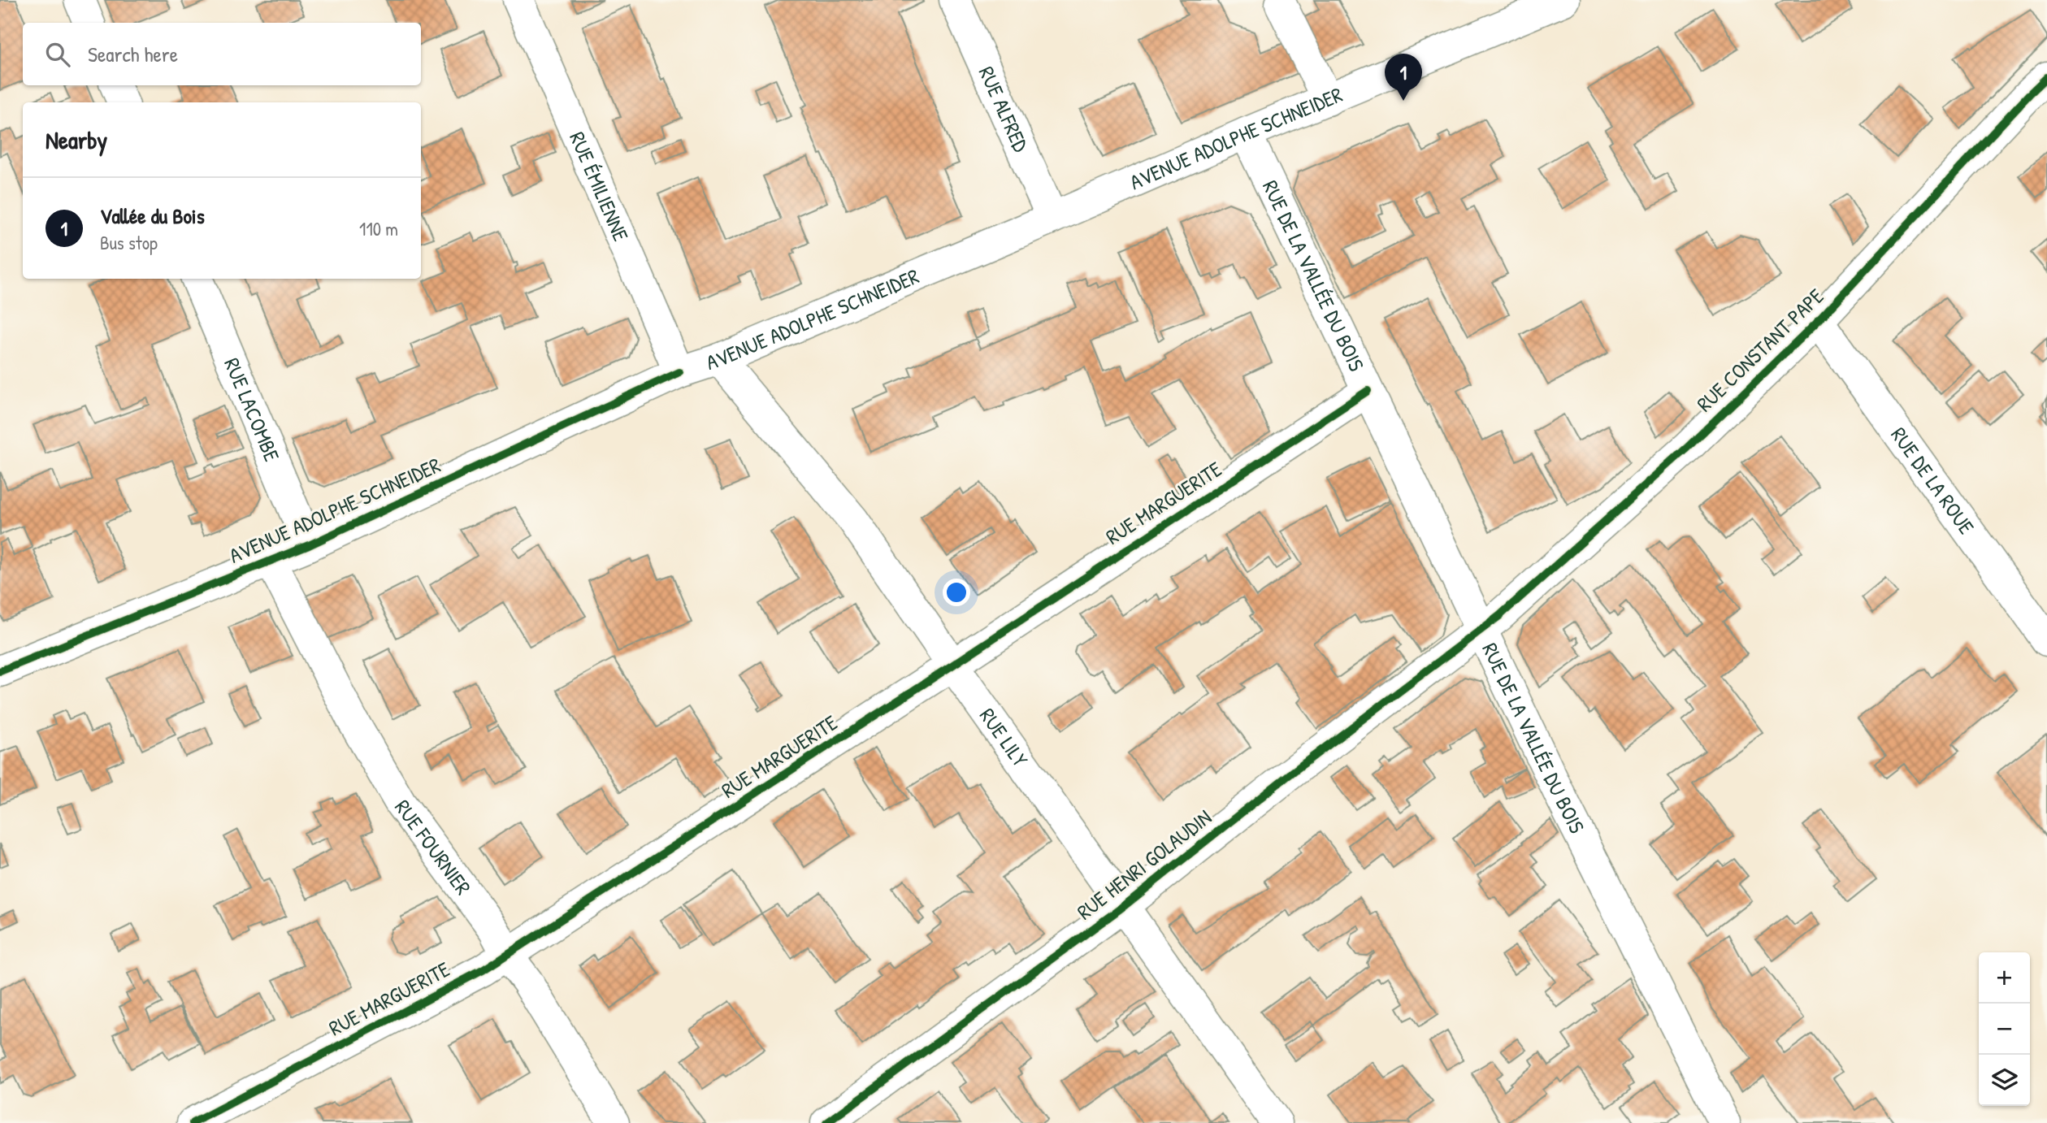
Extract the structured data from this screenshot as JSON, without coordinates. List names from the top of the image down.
{
  "streets": {
    "street": [
      "RUE ALFRED",
      "AVENUE ADOLPHE SCHNEIDER",
      "RUE ÉMILIENNE",
      "RUE DE LA VALLÉE DU BOIS",
      "RUE CONSTANT PAPE",
      "RUE LACOMBE",
      "RUE DE LA ROUE",
      "RUE MARGUERITE",
      "RUE LILY",
      "RUE FOURNIER",
      "RUE HENRI GOLAUDIN"
    ]
  },
  "crossings": [
    ["RUE ALFRED", "AVENUE ADOLPHE SCHNEIDER"],
    ["AVENUE ADOLPHE SCHNEIDER", "RUE ÉMILIENNE"],
    ["AVENUE ADOLPHE SCHNEIDER", "RUE DE LA VALLÉE DU BOIS"],
    ["AVENUE ADOLPHE SCHNEIDER", "RUE LACOMBE"],
    ["AVENUE ADOLPHE SCHNEIDER", "RUE LILY"],
    ["AVENUE ADOLPHE SCHNEIDER", "RUE FOURNIER"],
    ["RUE DE LA VALLÉE DU BOIS", "RUE CONSTANT PAPE"],
    ["RUE DE LA VALLÉE DU BOIS", "RUE MARGUERITE"],
    ["RUE DE LA VALLÉE DU BOIS", "RUE HENRI GOLAUDIN"],
    ["RUE CONSTANT PAPE", "RUE DE LA ROUE"],
    ["RUE CONSTANT PAPE", "RUE HENRI GOLAUDIN"],
    ["RUE MARGUERITE", "RUE LILY"],
    ["RUE MARGUERITE", "RUE FOURNIER"],
    ["RUE LILY", "RUE HENRI GOLAUDIN"]
  ],
  "page": {
    "search": "Search here",
    "pins": "1",
    "heading": "Nearby",
    "list": [
      {
        "mark": "1",
        "name": "Vallée du Bois",
        "note": "Bus stop",
        "value": "110 m"
      }
    ],
    "map_buttons": ["+", "−"]
  }
}
